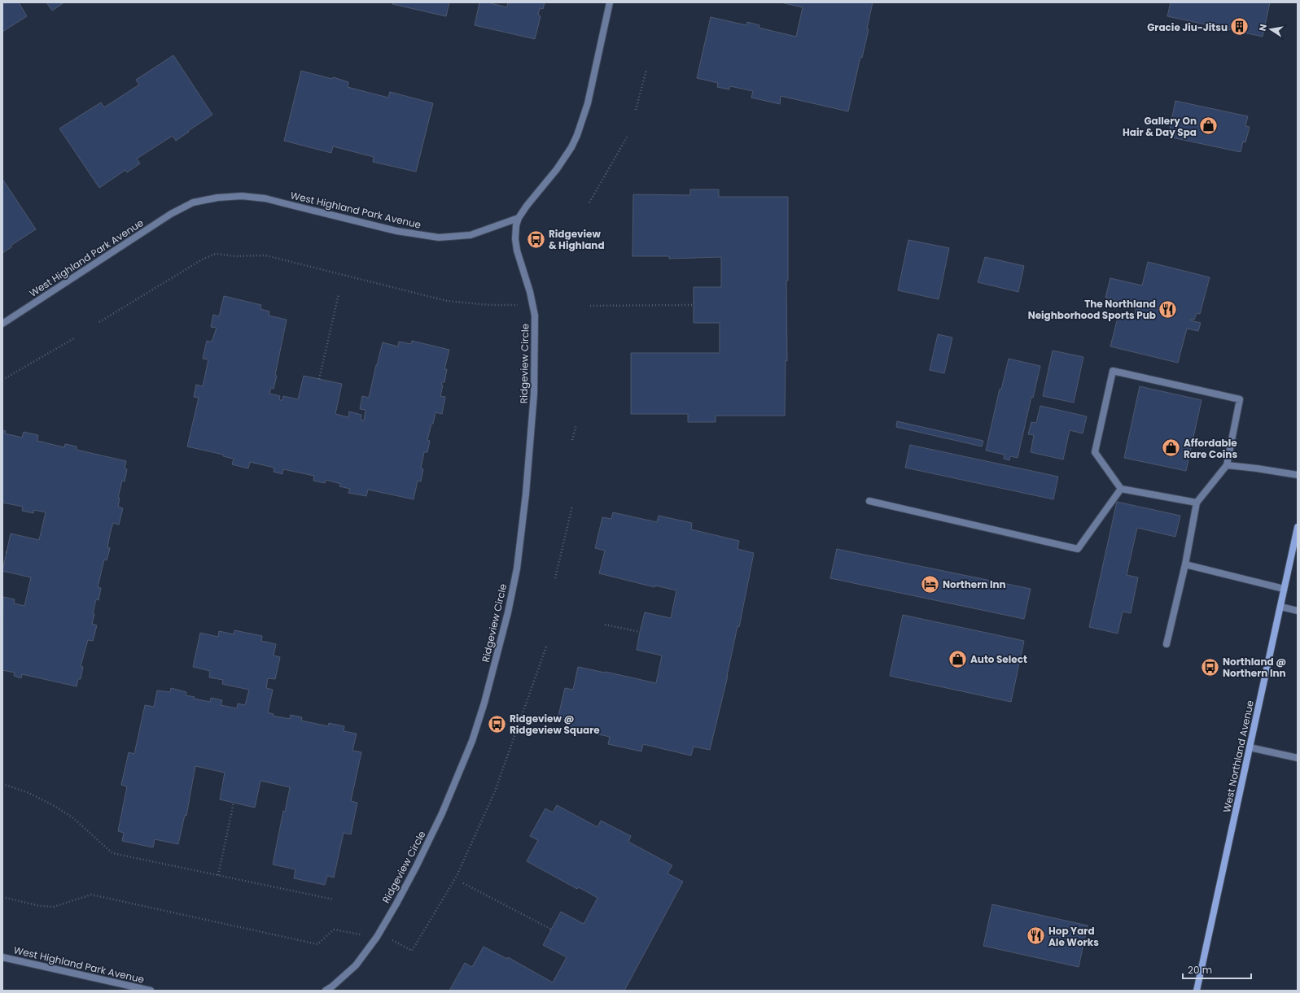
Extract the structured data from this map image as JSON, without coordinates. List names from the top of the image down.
{
  "streets": {
    "main road": ["West Northland Avenue"],
    "street": ["West Highland Park Avenue", "Ridgeview Circle"]
  },
  "crossings": [
    ["West Highland Park Avenue", "Ridgeview Circle"]
  ],
  "places": {
    "building": ["Gracie Jiu-Jitsu"],
    "shop": ["Gallery On Hair & Day Spa", "Affordable Rare Coins", "Auto Select"],
    "bus stop": ["Ridgeview & Highland", "Northland @ Northern Inn", "Ridgeview @ Ridgeview Square"],
    "restaurant": ["The Northland Neighborhood Sports Pub", "Hop Yard Ale Works"],
    "hotel": ["Northern Inn"]
  },
  "scale_bar": "20 m",
  "north": "left"
}
